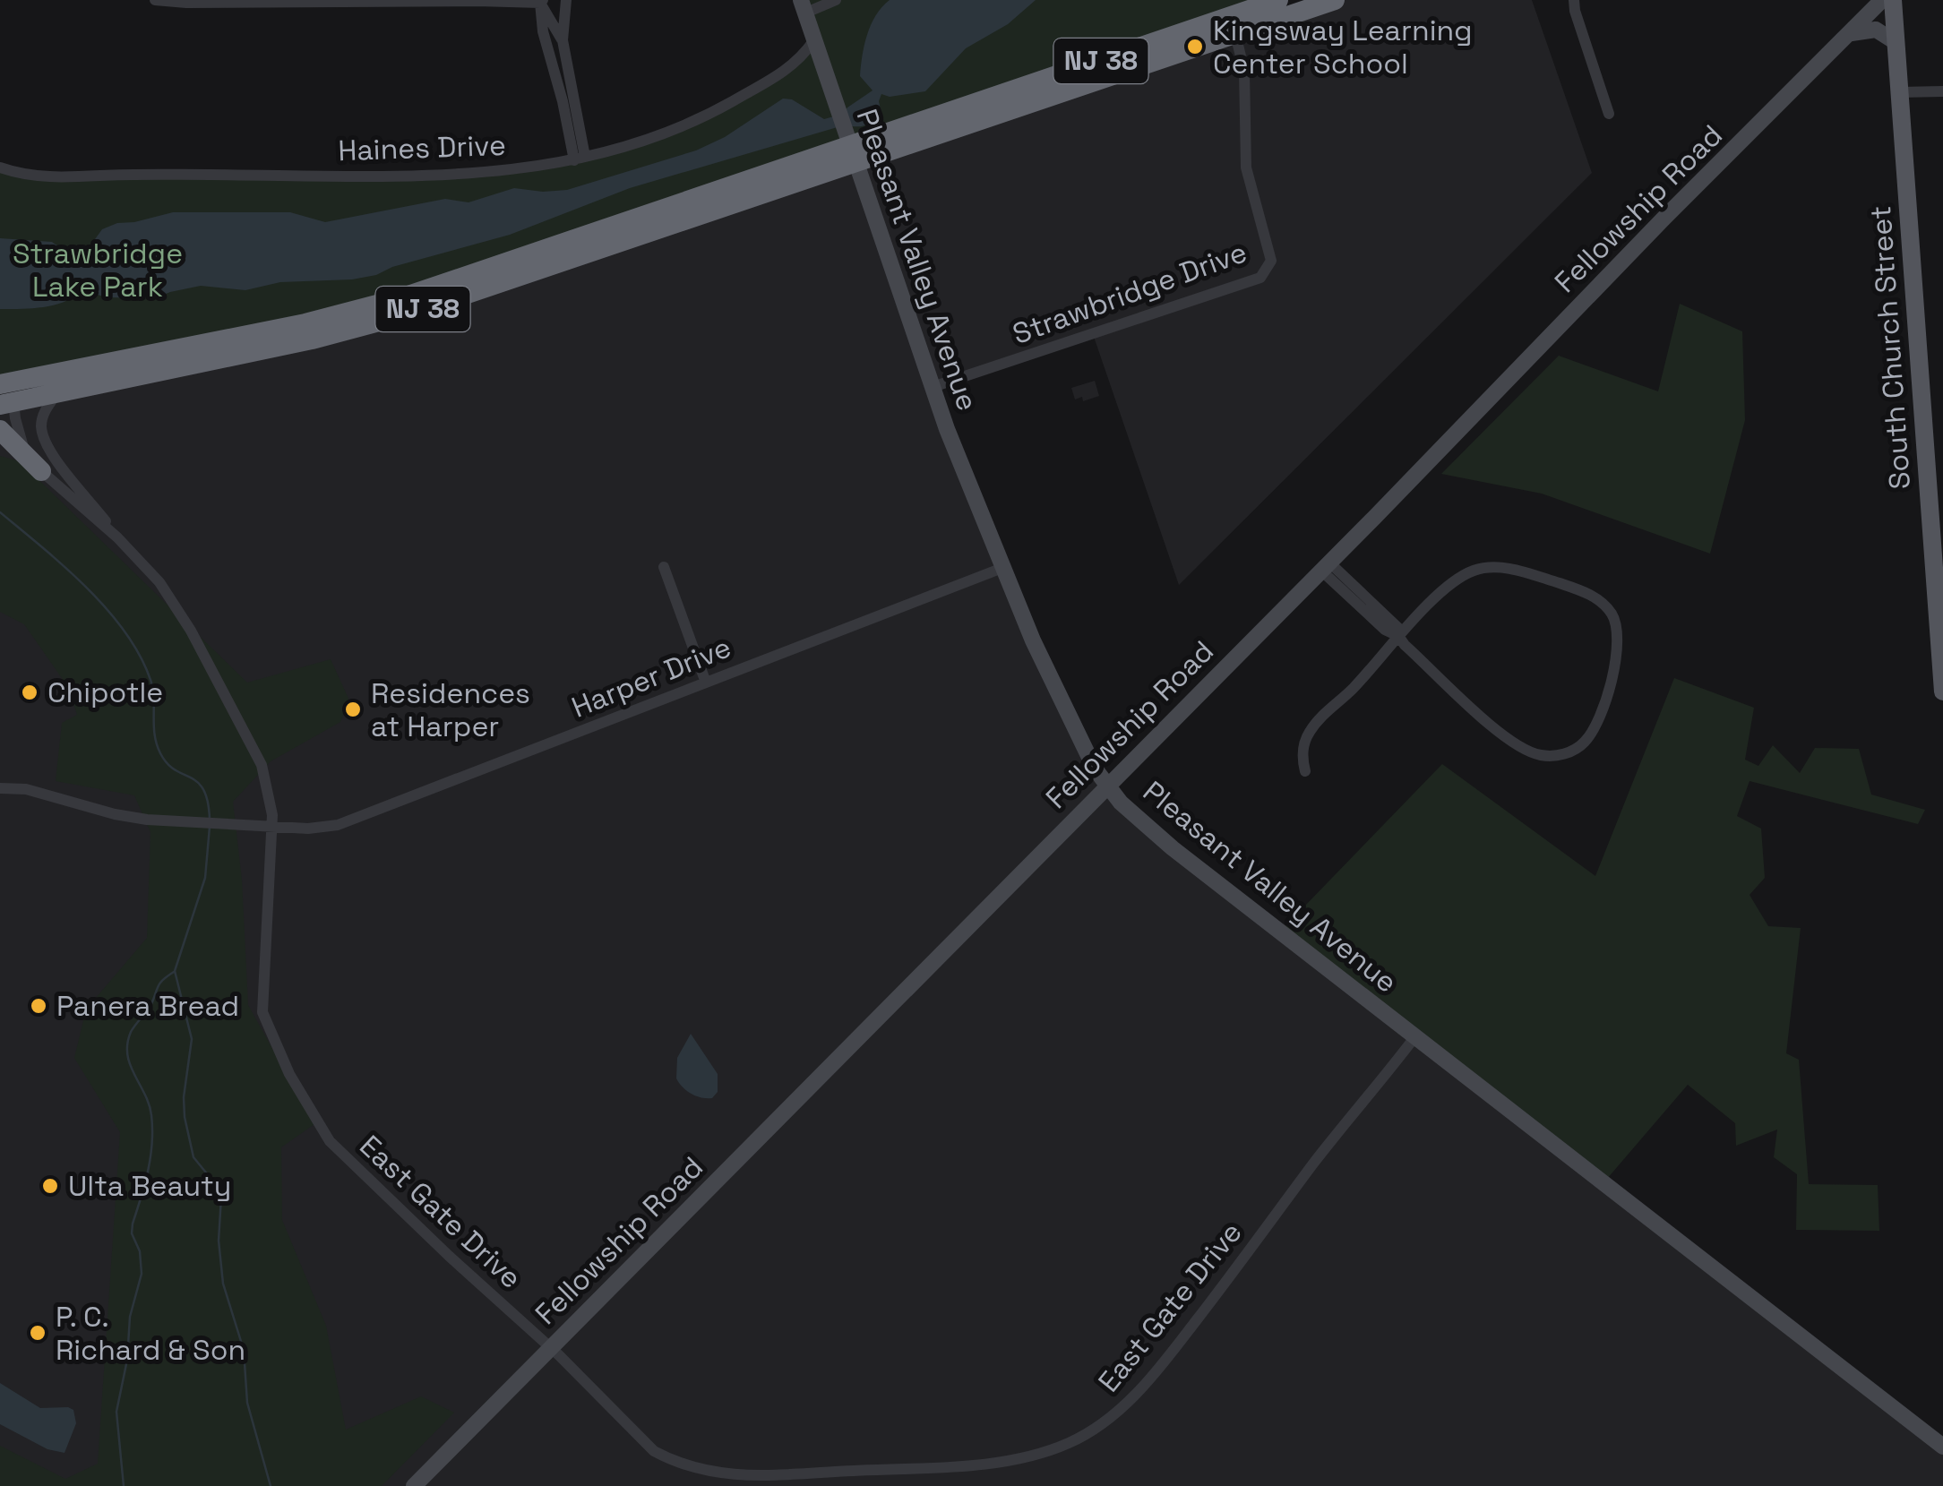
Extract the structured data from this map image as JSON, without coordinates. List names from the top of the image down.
{
  "streets": {
    "highway": ["NJ 38"],
    "main road": ["South Church Street"],
    "street": [
      "Haines Drive",
      "Fellowship Road",
      "Pleasant Valley Avenue",
      "Strawbridge Drive",
      "Harper Drive",
      "East Gate Drive"
    ]
  },
  "crossings": [
    ["NJ 38", "Pleasant Valley Avenue"],
    ["NJ 38", "Strawbridge Drive"],
    ["NJ 38", "East Gate Drive"],
    ["Haines Drive", "Pleasant Valley Avenue"],
    ["Fellowship Road", "Pleasant Valley Avenue"],
    ["Fellowship Road", "East Gate Drive"],
    ["Pleasant Valley Avenue", "Strawbridge Drive"],
    ["Pleasant Valley Avenue", "Harper Drive"],
    ["Pleasant Valley Avenue", "East Gate Drive"],
    ["Harper Drive", "East Gate Drive"]
  ],
  "parks": ["Strawbridge Lake Park"],
  "places": [
    "Kingsway Learning Center School",
    "Chipotle",
    "Residences at Harper",
    "Panera Bread",
    "Ulta Beauty",
    "P. C. Richard & Son"
  ]
}
